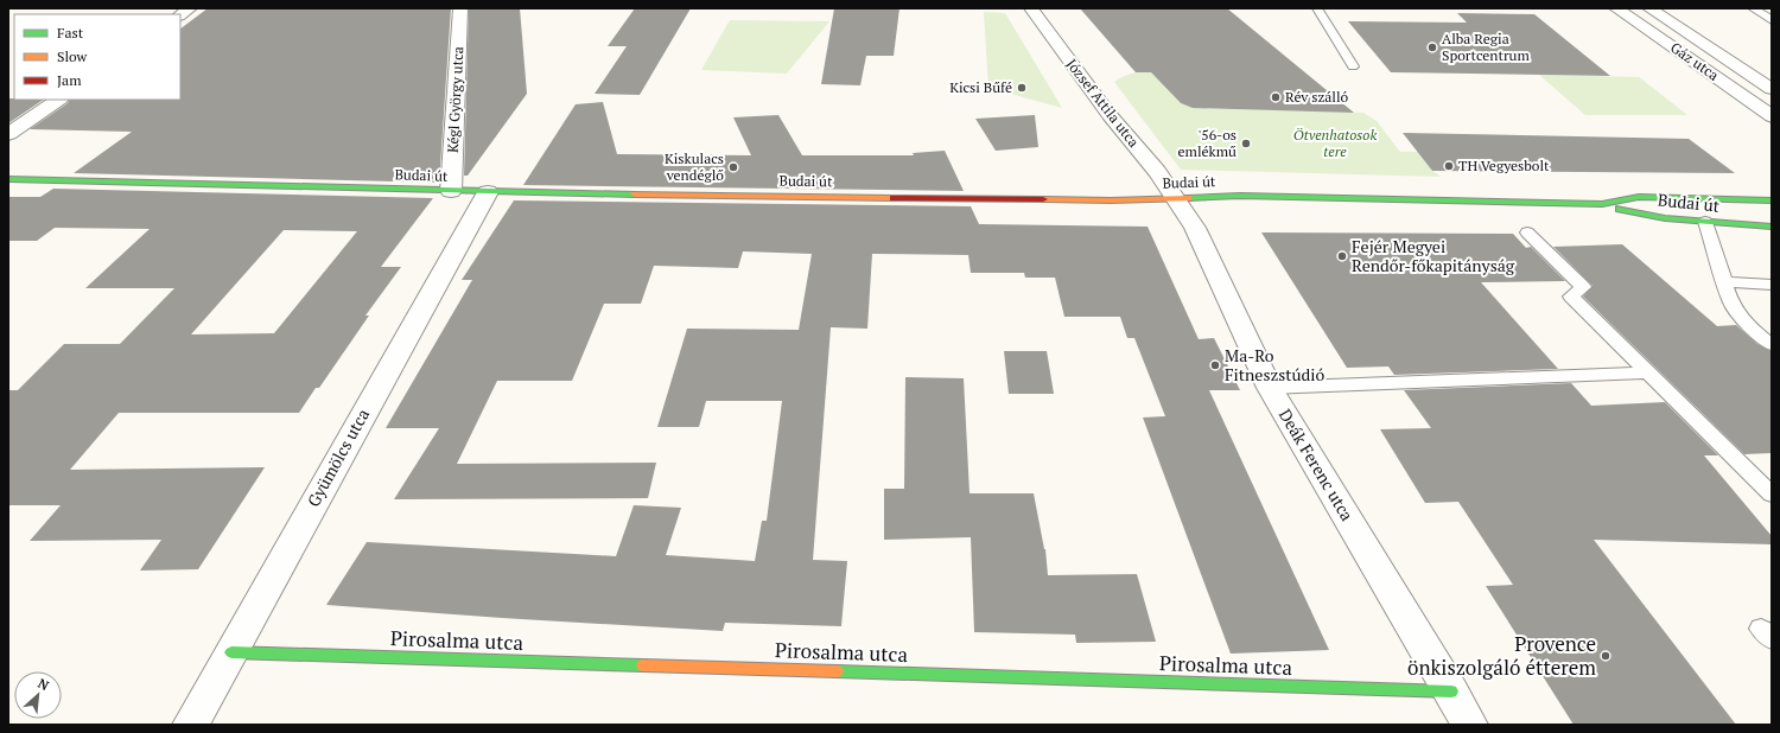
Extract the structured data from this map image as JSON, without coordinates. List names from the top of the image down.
{
  "streets": {
    "street": [
      "Gáz utca",
      "Kégl György utca",
      "József Attila utca",
      "Budai út",
      "Gyümölcs utca",
      "Deák Ferenc utca",
      "Pirosalma utca"
    ]
  },
  "crossings": [
    ["Kégl György utca", "Budai út"],
    ["József Attila utca", "Budai út"],
    ["József Attila utca", "Deák Ferenc utca"],
    ["Budai út", "Gyümölcs utca"],
    ["Budai út", "Deák Ferenc utca"],
    ["Gyümölcs utca", "Pirosalma utca"],
    ["Deák Ferenc utca", "Pirosalma utca"]
  ],
  "parks": ["Ötvenhatosok tere"],
  "places": [
    "Alba Regia Sportcentrum",
    "Kicsi Bűfé",
    "Rév szálló",
    "'56-os emlékmű",
    "TH Vegyesbolt",
    "Kiskulacs vendéglő",
    "Fejér Megyei Rendőr-főkapitányság",
    "Ma-Ro Fitneszstúdió",
    "Provence önkiszolgáló étterem"
  ],
  "legend": ["Fast", "Slow", "Jam"],
  "north": "top right"
}
